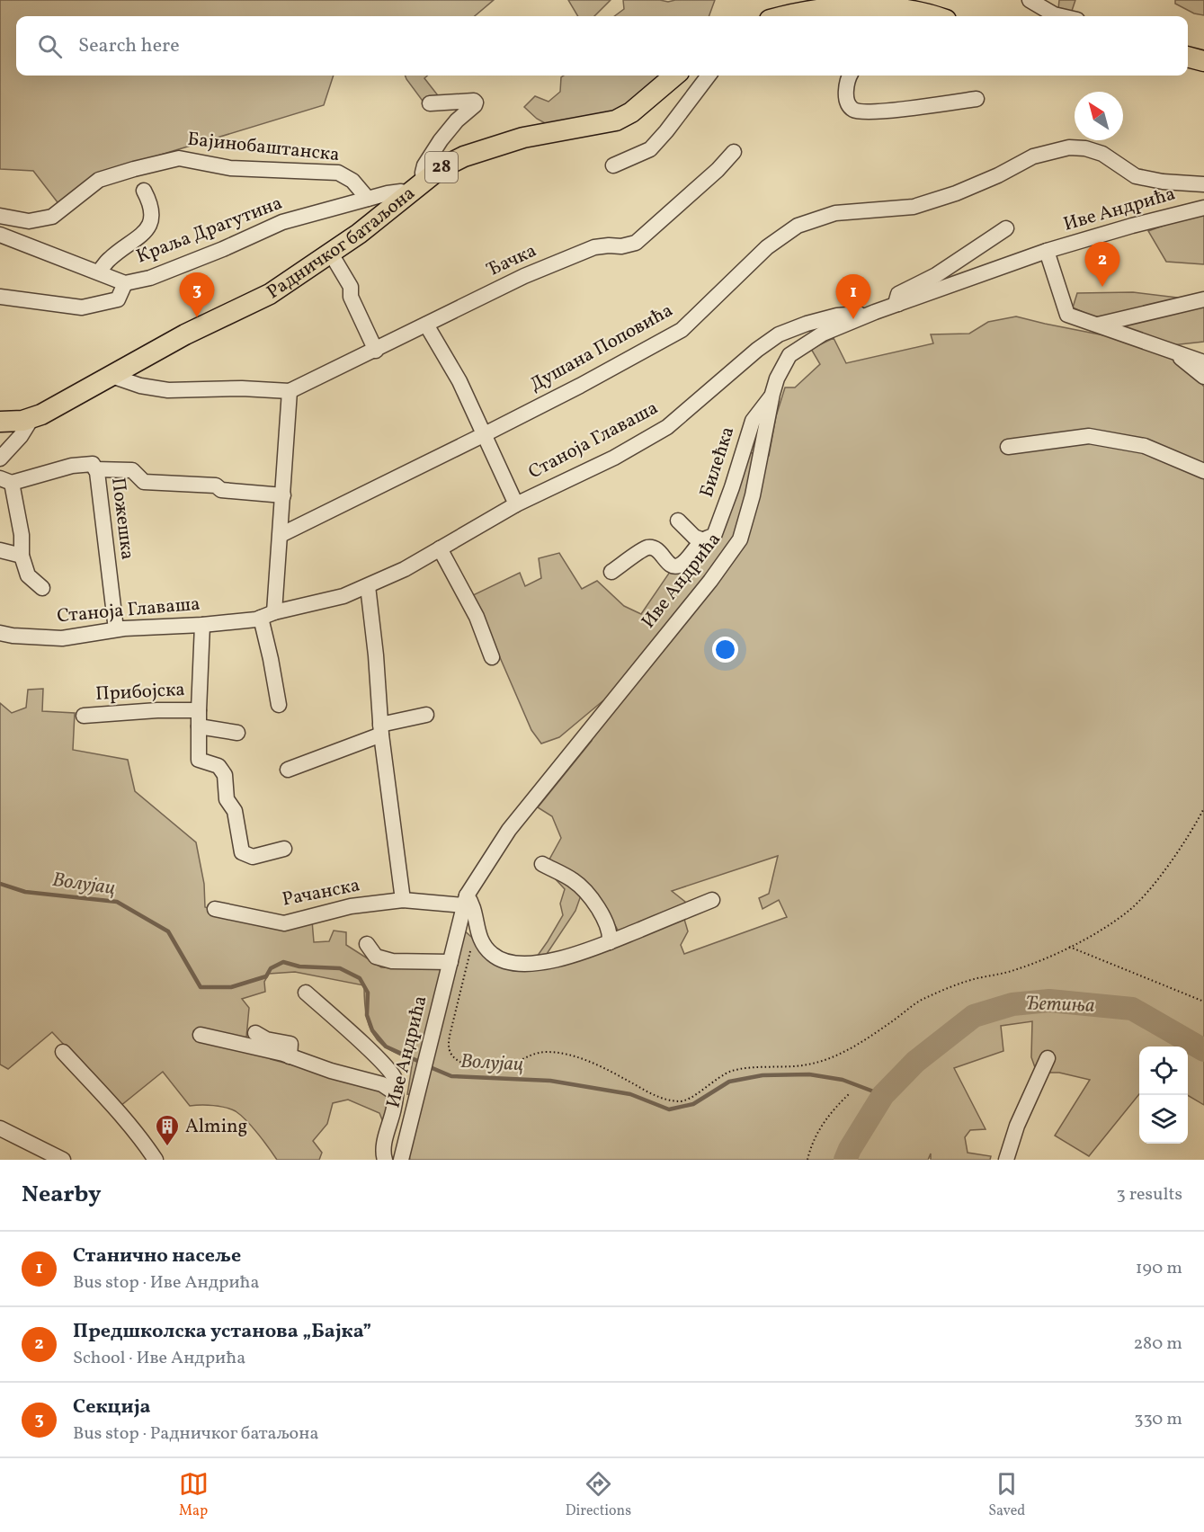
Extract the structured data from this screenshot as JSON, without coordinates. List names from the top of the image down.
{
  "streets": {
    "main road": ["28", "Радничког батаљона"],
    "street": [
      "Бајинобаштанска",
      "Иве Андрића",
      "Краља Драгутина",
      "Ђачка",
      "Душана Поповића",
      "Станоја Главаша",
      "Билећка",
      "Пожешка",
      "Прибојска",
      "Рачанска"
    ]
  },
  "crossings": [
    ["Бајинобаштанска", "Краља Драгутина"],
    ["Иве Андрића", "Станоја Главаша"],
    ["Иве Андрића", "Билећка"],
    ["Иве Андрића", "Рачанска"],
    ["Краља Драгутина", "Радничког батаљона"],
    ["Радничког батаљона", "Ђачка"],
    ["Станоја Главаша", "Пожешка"]
  ],
  "water": ["Волујац", "Ђетиња"],
  "places": {
    "building": ["Alming"]
  },
  "north": "top left",
  "page": {
    "search": "Search here",
    "pins": ["2", "3", "1"],
    "heading": ["Nearby", "3 results"],
    "list": [
      {
        "mark": "1",
        "name": "Станично насеље",
        "note": "Bus stop · Иве Андрића",
        "value": "190 m"
      },
      {
        "mark": "2",
        "name": "Предшколска установа „Бајка”",
        "note": "School · Иве Андрића",
        "value": "280 m"
      },
      {
        "mark": "3",
        "name": "Секција",
        "note": "Bus stop · Радничког батаљона",
        "value": "330 m"
      }
    ],
    "nav": ["Map", "Directions", "Saved"]
  }
}
